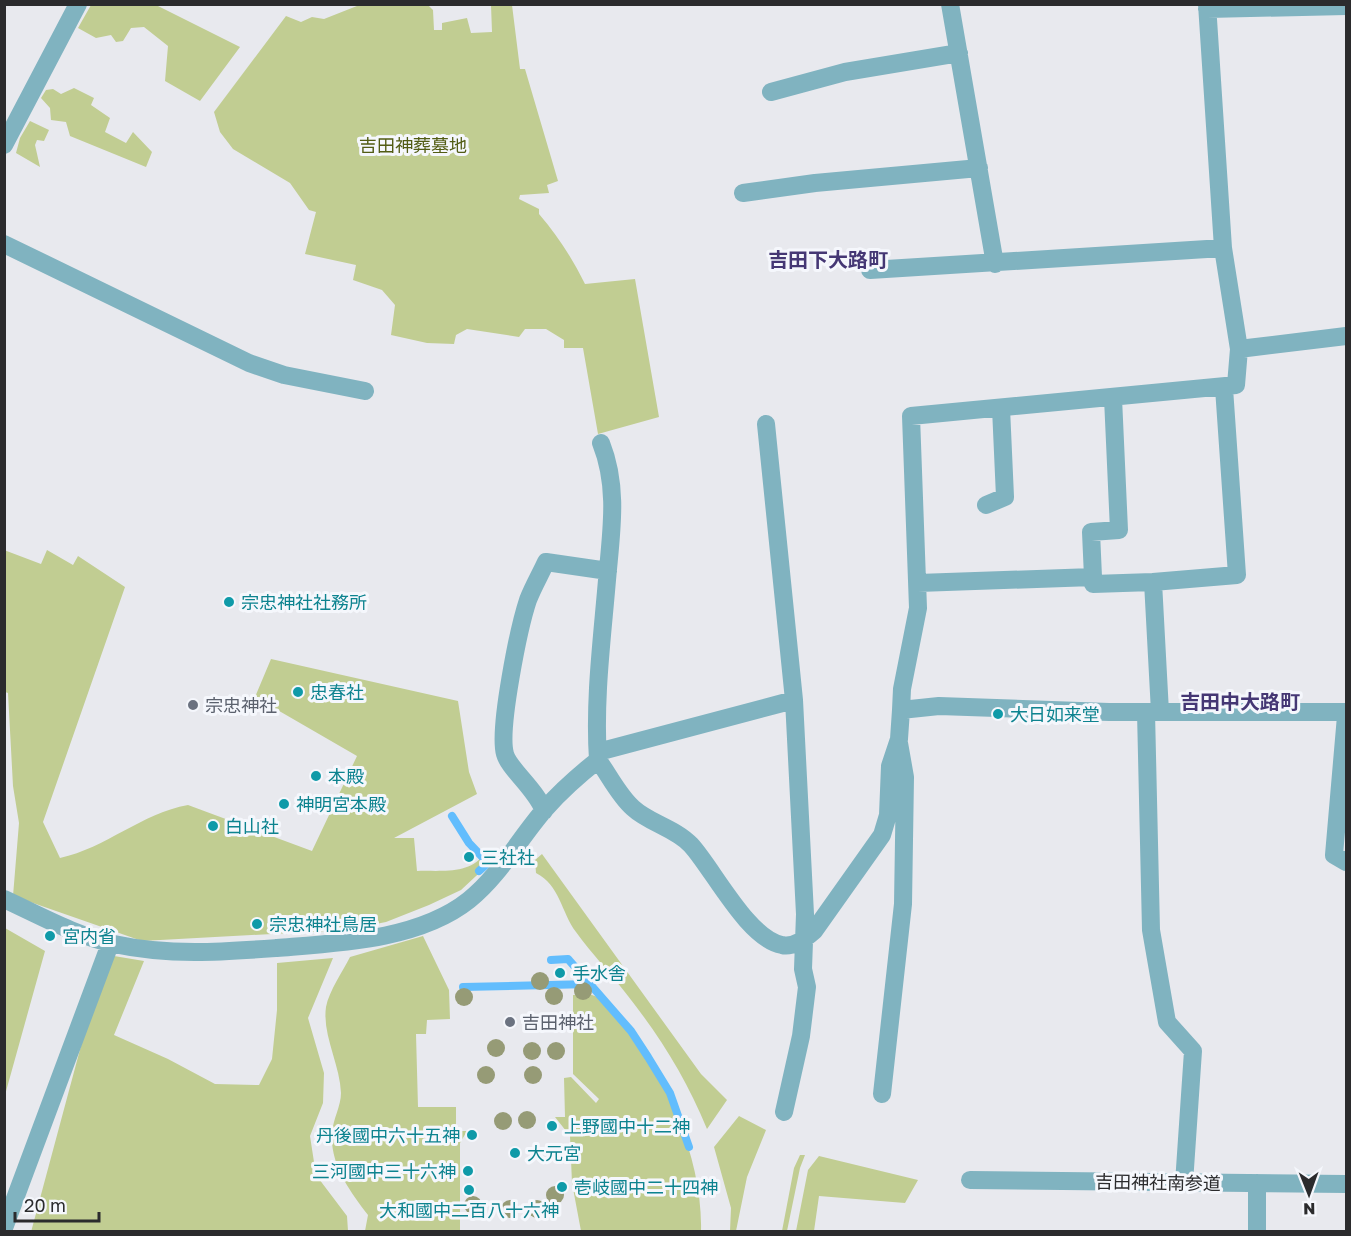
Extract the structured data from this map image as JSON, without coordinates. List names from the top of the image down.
{
  "streets": {
    "street": ["吉田神社南参道"]
  },
  "districts": ["吉田下大路町", "吉田中大路町"],
  "parks": ["吉田神葬墓地"],
  "places": [
    "宗忠神社社務所",
    "忠春社",
    "宗忠神社",
    "大日如来堂",
    "本殿",
    "神明宮本殿",
    "白山社",
    "三社社",
    "宗忠神社鳥居",
    "宮内省",
    "手水舎",
    "吉田神社",
    "上野國中十二神",
    "丹後國中六十五神",
    "大元宮",
    "三河國中三十六神",
    "壱岐國中二十四神",
    "大和國中二百八十六神"
  ],
  "scale_bar": "20 m",
  "north": "bottom"
}
